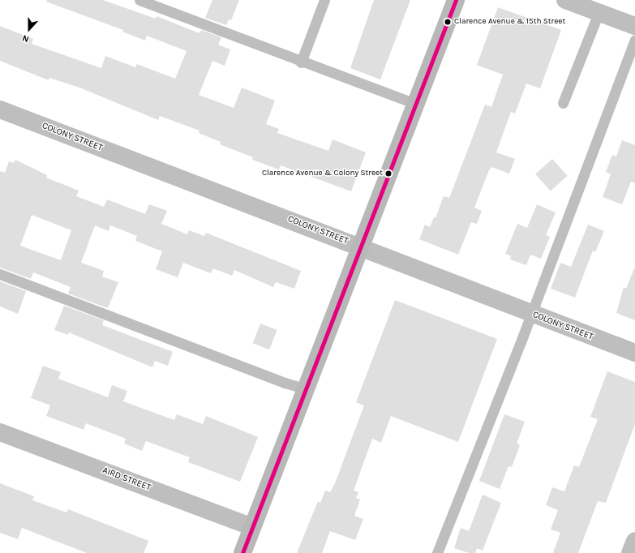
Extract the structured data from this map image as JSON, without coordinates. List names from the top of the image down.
{
  "streets": {
    "street": ["COLONY STREET", "AIRD STREET"]
  },
  "places": ["Clarence Avenue & 15th Street", "Clarence Avenue & Colony Street"],
  "north": "bottom"
}
